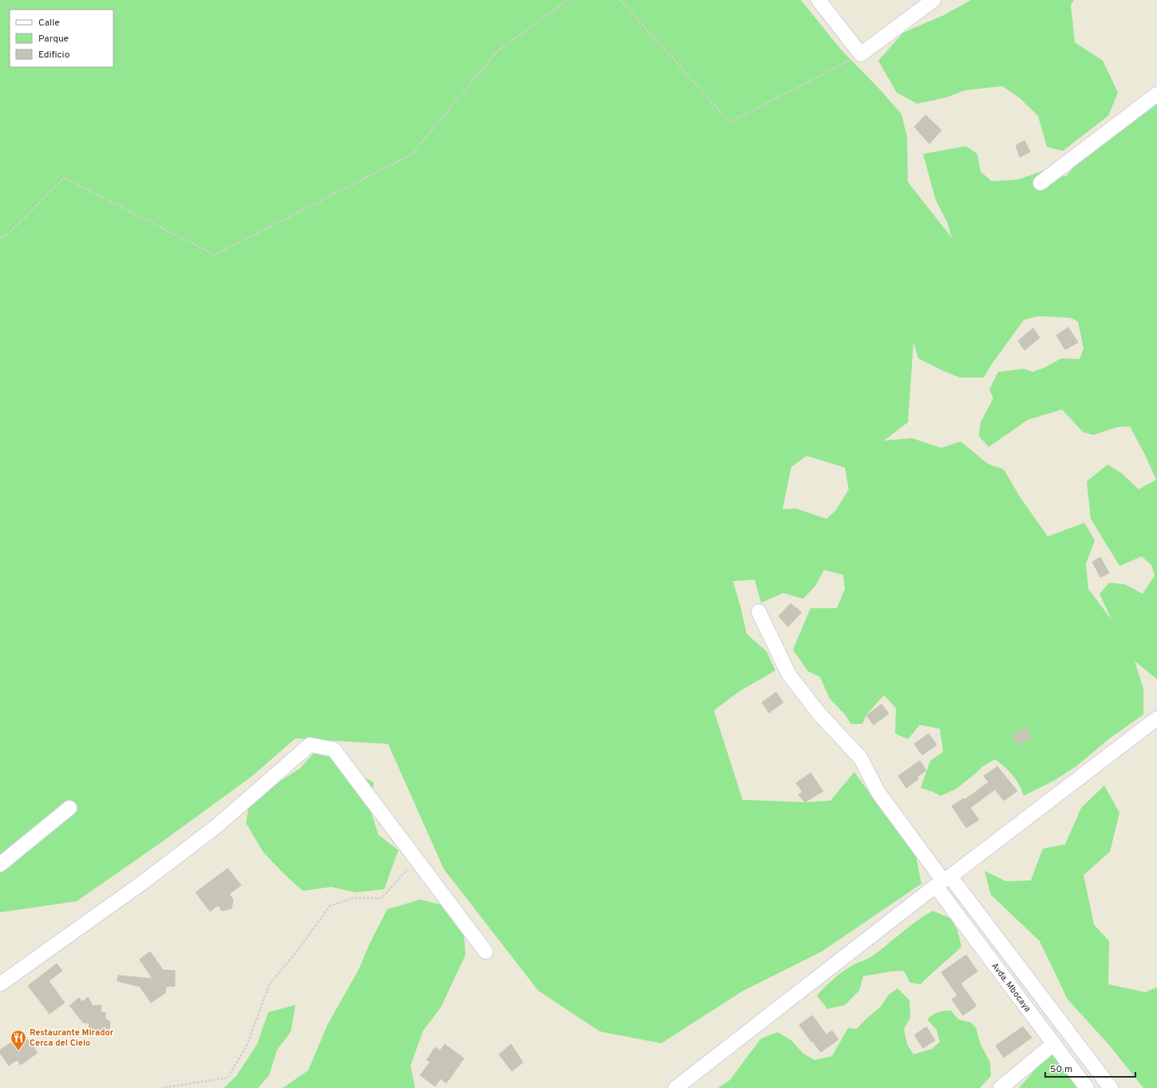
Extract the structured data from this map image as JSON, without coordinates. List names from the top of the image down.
{
  "streets": {
    "street": ["Avda. Mbocaya"]
  },
  "places": {
    "restaurant": ["Restaurante Mirador Cerca del Cielo"]
  },
  "legend": ["Calle", "Parque", "Edificio"],
  "scale_bar": "50 m"
}
